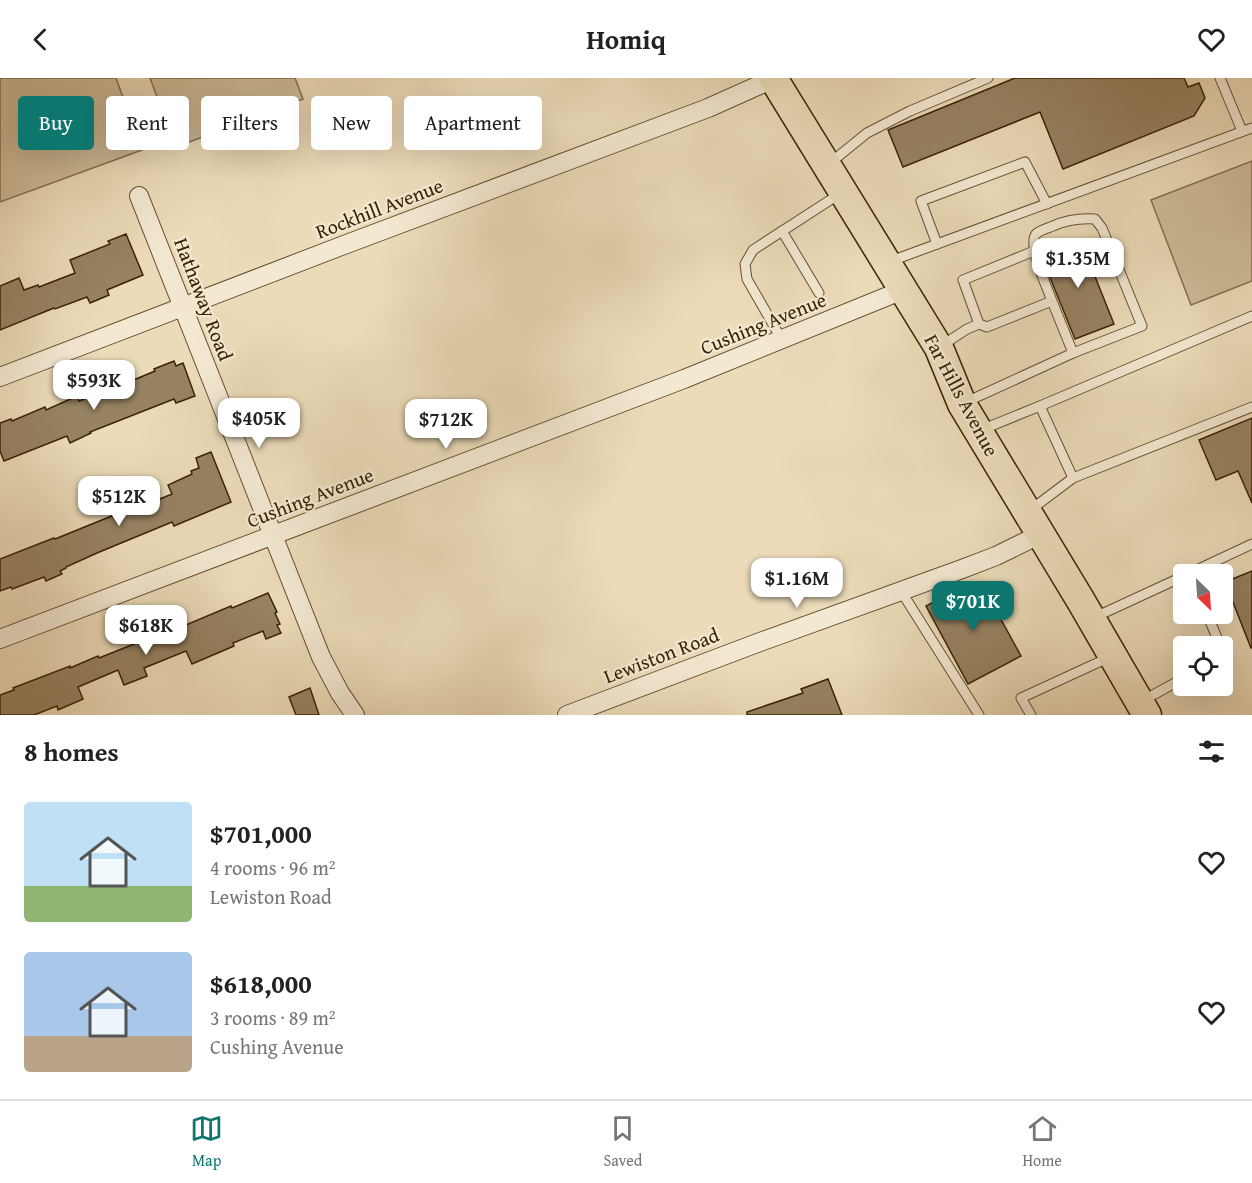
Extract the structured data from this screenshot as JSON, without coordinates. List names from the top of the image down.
{
  "streets": {
    "main road": ["Far Hills Avenue"],
    "street": [
      "Rockhill Avenue",
      "Hathaway Road",
      "Cushing Avenue",
      "Lewiston Road"
    ]
  },
  "crossings": [
    ["Rockhill Avenue", "Hathaway Road"],
    ["Rockhill Avenue", "Far Hills Avenue"],
    ["Hathaway Road", "Cushing Avenue"],
    ["Cushing Avenue", "Far Hills Avenue"],
    ["Far Hills Avenue", "Lewiston Road"]
  ],
  "north": "bottom right",
  "page": {
    "header": "Homiq",
    "chip": [
      "Buy",
      "Rent",
      "Filters",
      "New",
      "Apartment"
    ],
    "price": [
      "$1.35M",
      "$593K",
      "$405K",
      "$712K",
      "$512K",
      "$1.16M",
      "$701K",
      "$618K"
    ],
    "heading": "8 homes",
    "list": [
      {
        "name": "$701,000",
        "note": "4 rooms · 96 m² · Lewiston Road"
      },
      {
        "name": "$618,000",
        "note": "3 rooms · 89 m² · Cushing Avenue"
      }
    ],
    "tabs": ["Map", "Saved", "Home"]
  }
}
